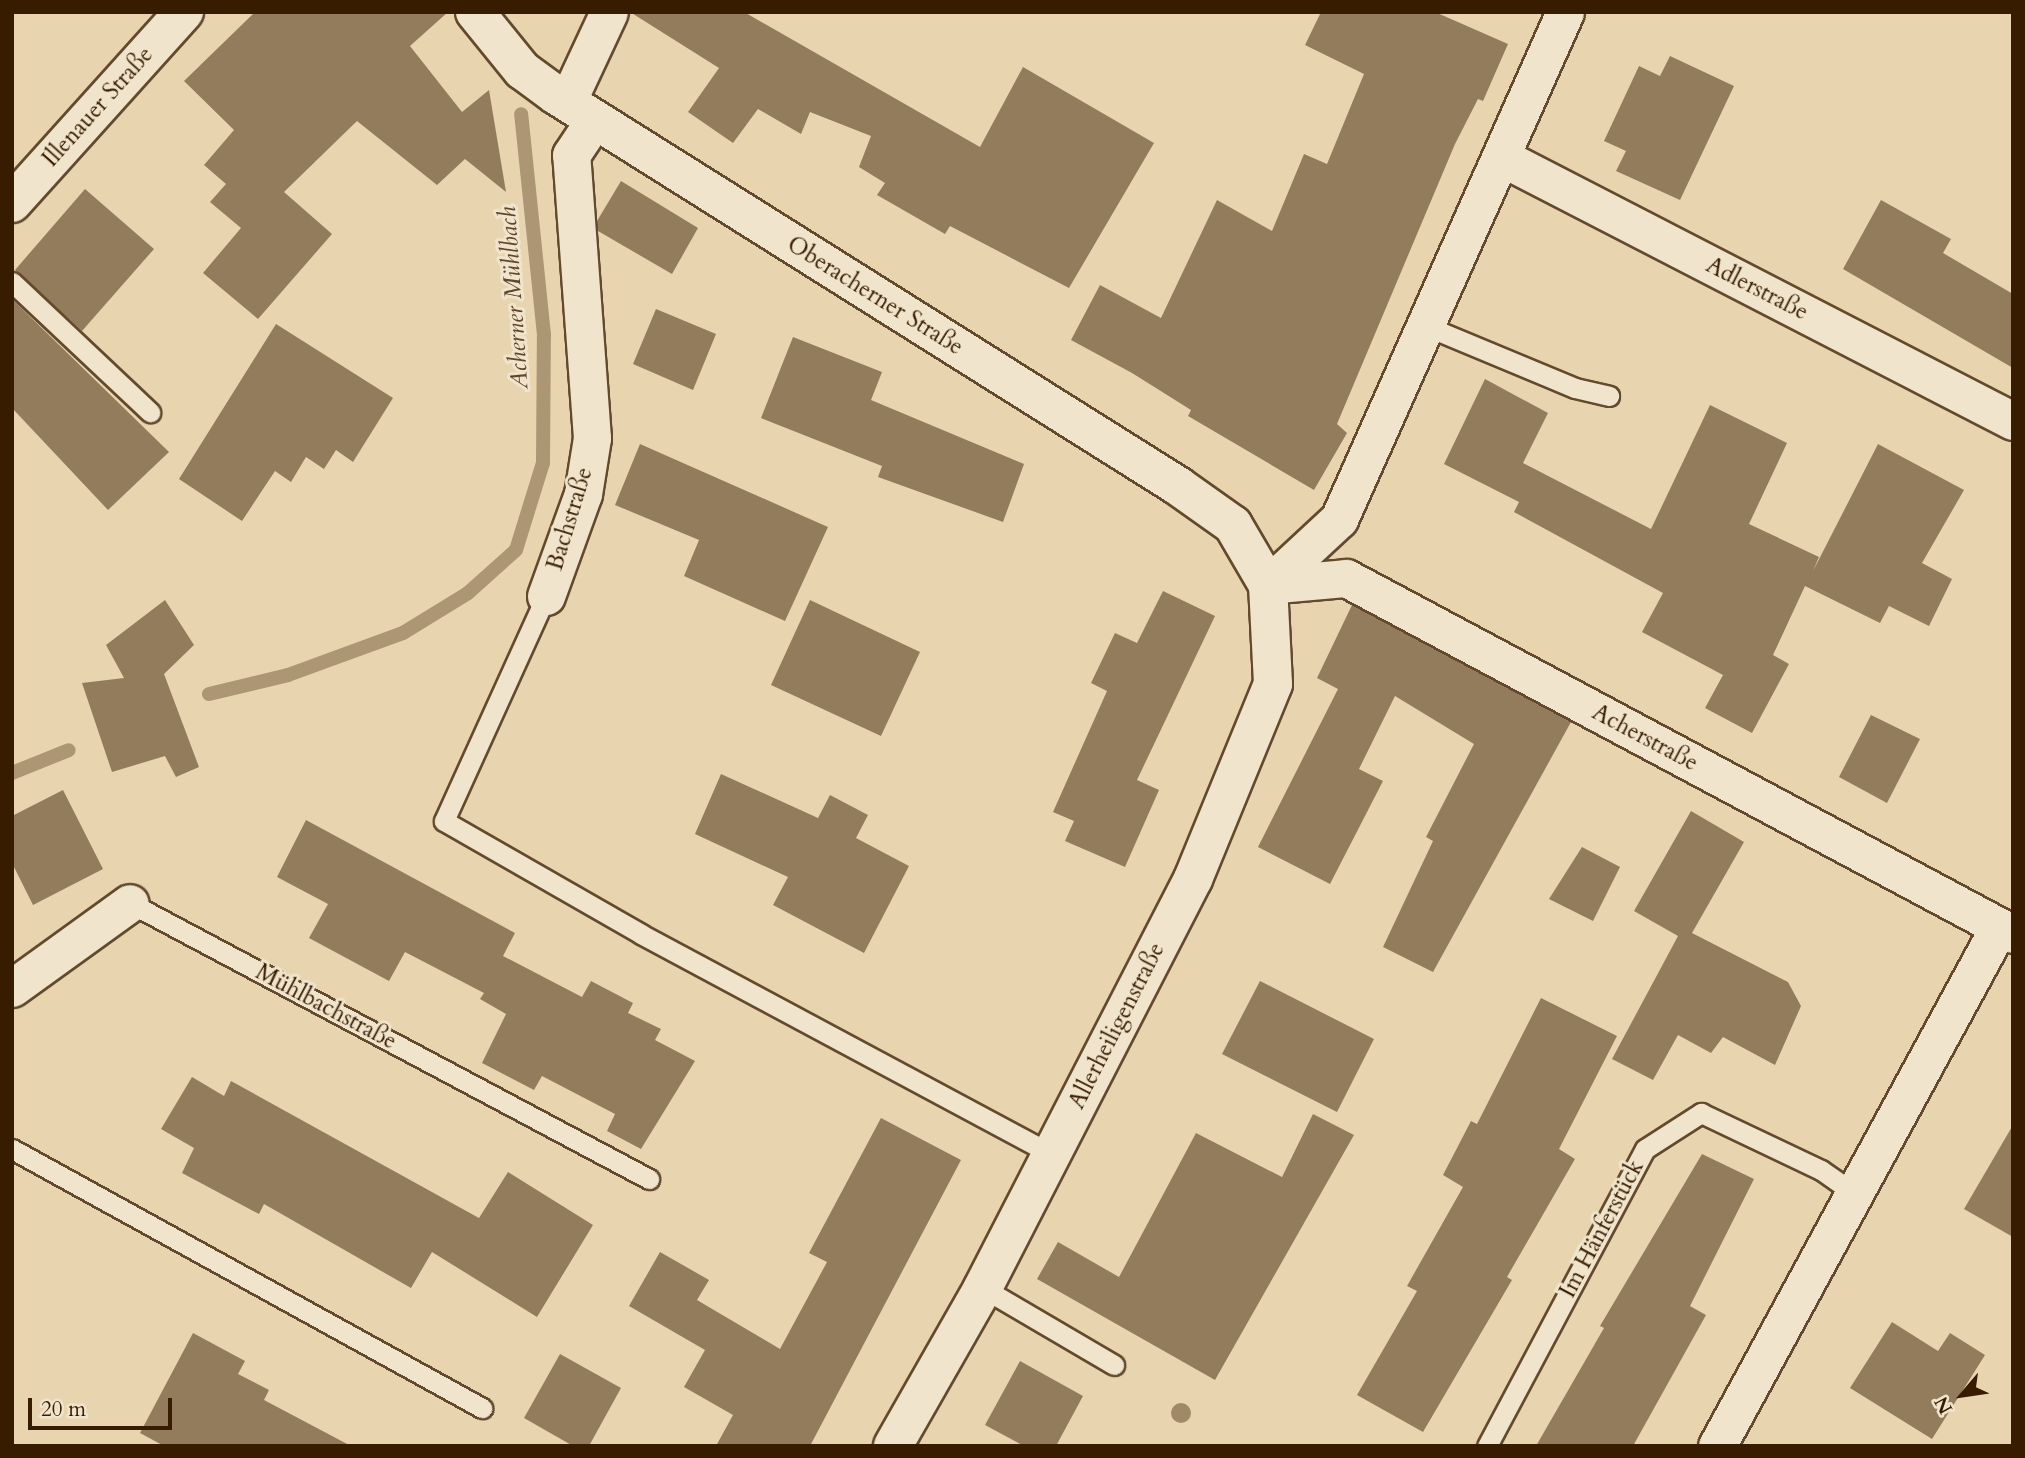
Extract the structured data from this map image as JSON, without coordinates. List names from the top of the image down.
{
  "streets": {
    "street": [
      "Illenauer Straße",
      "Adlerstraße",
      "Oberacherner Straße",
      "Bachstraße",
      "Acherstraße",
      "Mühlbachstraße",
      "Allerheiligenstraße"
    ],
    "lane": ["Im Hänferstück"]
  },
  "crossings": [
    ["Oberacherner Straße", "Bachstraße"],
    ["Oberacherner Straße", "Acherstraße"],
    ["Oberacherner Straße", "Allerheiligenstraße"],
    ["Bachstraße", "Allerheiligenstraße"],
    ["Acherstraße", "Allerheiligenstraße"]
  ],
  "water": ["Acherner Mühlbach"],
  "scale_bar": "20 m",
  "north": "bottom left"
}
